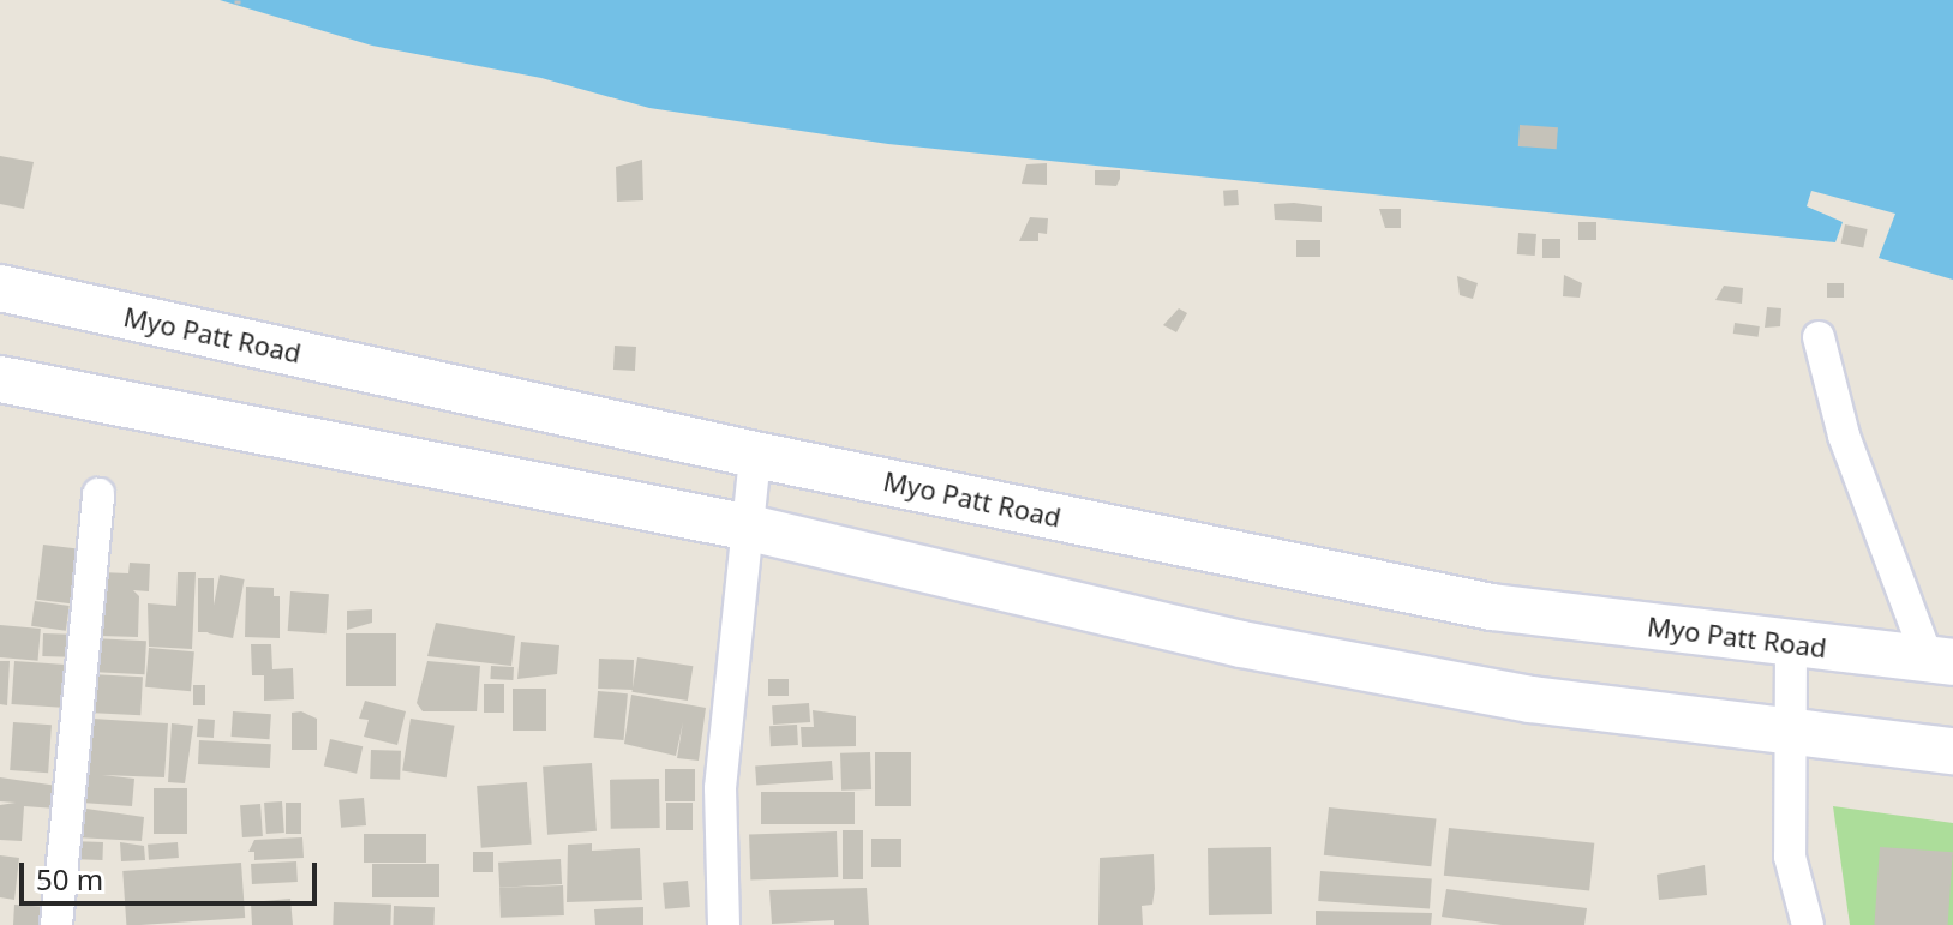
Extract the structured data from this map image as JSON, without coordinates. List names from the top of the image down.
{
  "streets": {
    "main road": ["Myo Patt Road"]
  },
  "scale_bar": "50 m"
}
